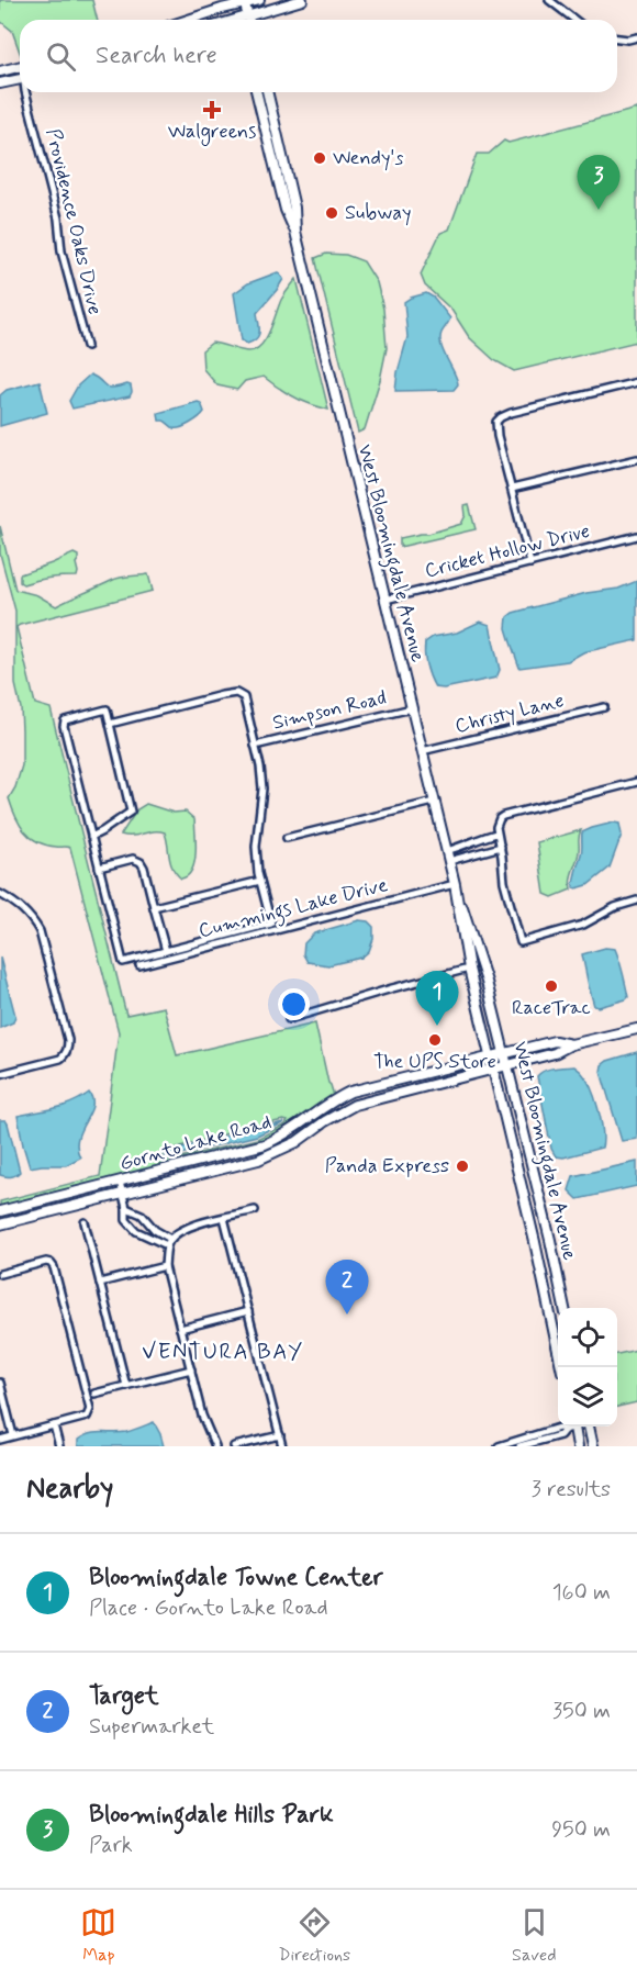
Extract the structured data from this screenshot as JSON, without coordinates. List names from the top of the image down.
{
  "streets": {
    "main road": ["West Bloomingdale Avenue", "Gornto Lake Road"],
    "street": [
      "Providence Oaks Drive",
      "Cricket Hollow Drive",
      "Simpson Road",
      "Christy Lane",
      "Cummings Lake Drive"
    ]
  },
  "crossings": [
    ["Cricket Hollow Drive", "West Bloomingdale Avenue"],
    ["West Bloomingdale Avenue", "Simpson Road"],
    ["West Bloomingdale Avenue", "Christy Lane"],
    ["West Bloomingdale Avenue", "Cummings Lake Drive"],
    ["West Bloomingdale Avenue", "Gornto Lake Road"]
  ],
  "districts": ["VENTURA BAY"],
  "places": {
    "health": ["Walgreens"],
    "other": [
      "Wendy's",
      "Subway",
      "RaceTrac",
      "The UPS Store",
      "Panda Express"
    ]
  },
  "page": {
    "search": "Search here",
    "pins": ["3", "1", "2"],
    "heading": ["Nearby", "3 results"],
    "list": [
      {
        "mark": "1",
        "name": "Bloomingdale Towne Center",
        "note": "Place · Gornto Lake Road",
        "value": "160 m"
      },
      {
        "mark": "2",
        "name": "Target",
        "note": "Supermarket",
        "value": "350 m"
      },
      {
        "mark": "3",
        "name": "Bloomingdale Hills Park",
        "note": "Park",
        "value": "950 m"
      }
    ],
    "nav": ["Map", "Directions", "Saved"]
  }
}
